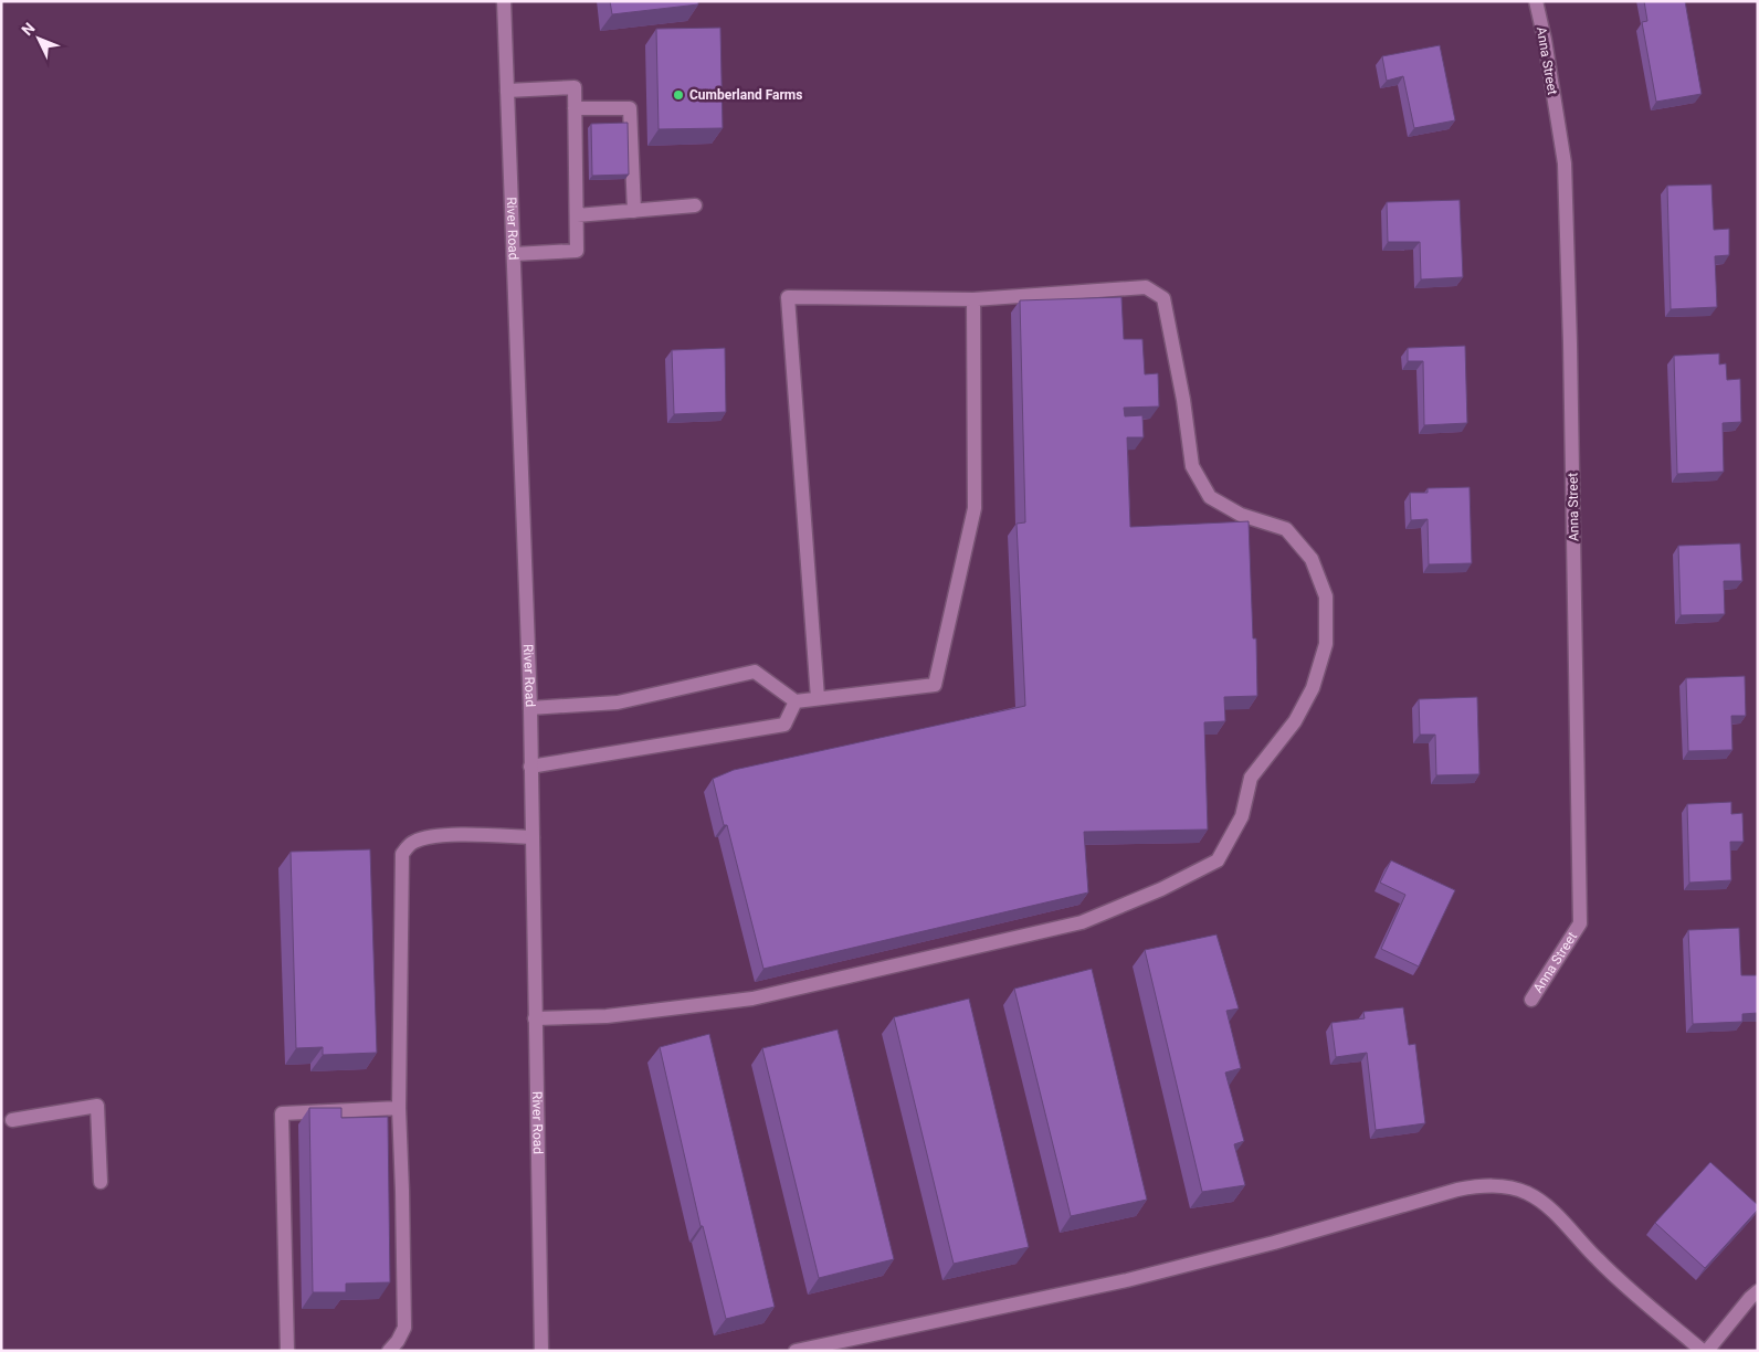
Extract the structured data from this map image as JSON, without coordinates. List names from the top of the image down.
{
  "streets": {
    "main road": ["Anna Street", "River Road"]
  },
  "places": ["Cumberland Farms"],
  "north": "top left"
}
